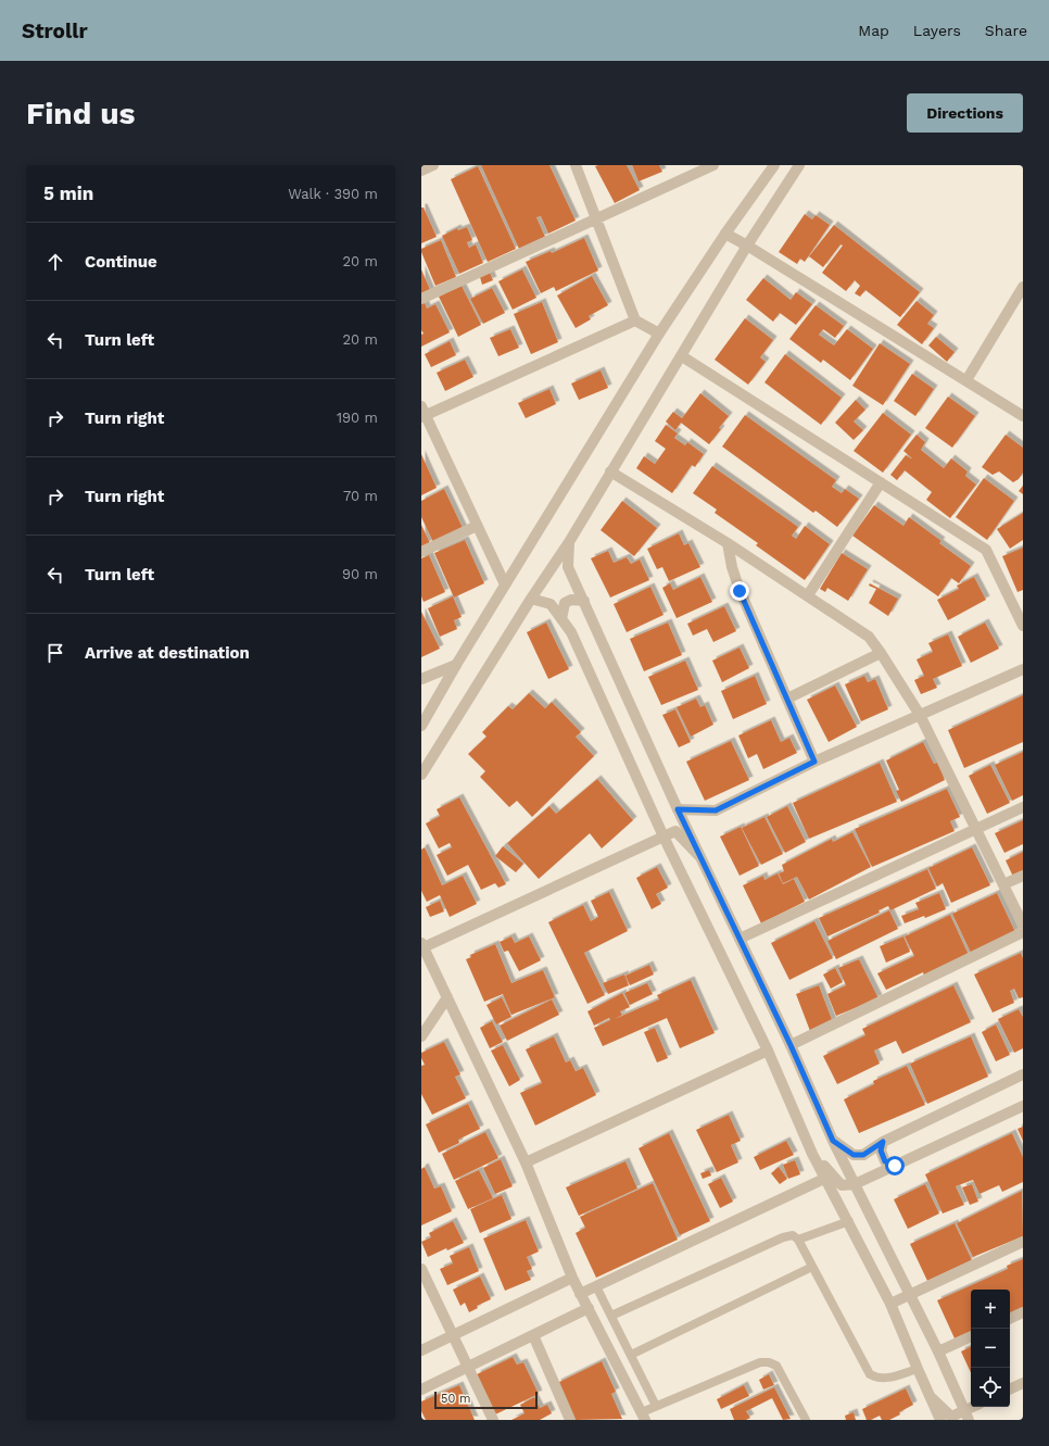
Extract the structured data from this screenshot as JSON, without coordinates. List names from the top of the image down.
{
  "scale_bar": "50 m",
  "page": {
    "header": "Strollr",
    "nav": ["Map", "Layers", "Share"],
    "buttons": "Directions",
    "title": "Find us",
    "heading": ["5 min", "Walk · 390 m"],
    "list": [
      ["Continue", "20 m"],
      ["Turn left", "20 m"],
      ["Turn right", "190 m"],
      ["Turn right", "70 m"],
      ["Turn left", "90 m"],
      "Arrive at destination"
    ],
    "map_buttons": ["+", "−"],
    "scale": "50 m"
  }
}
